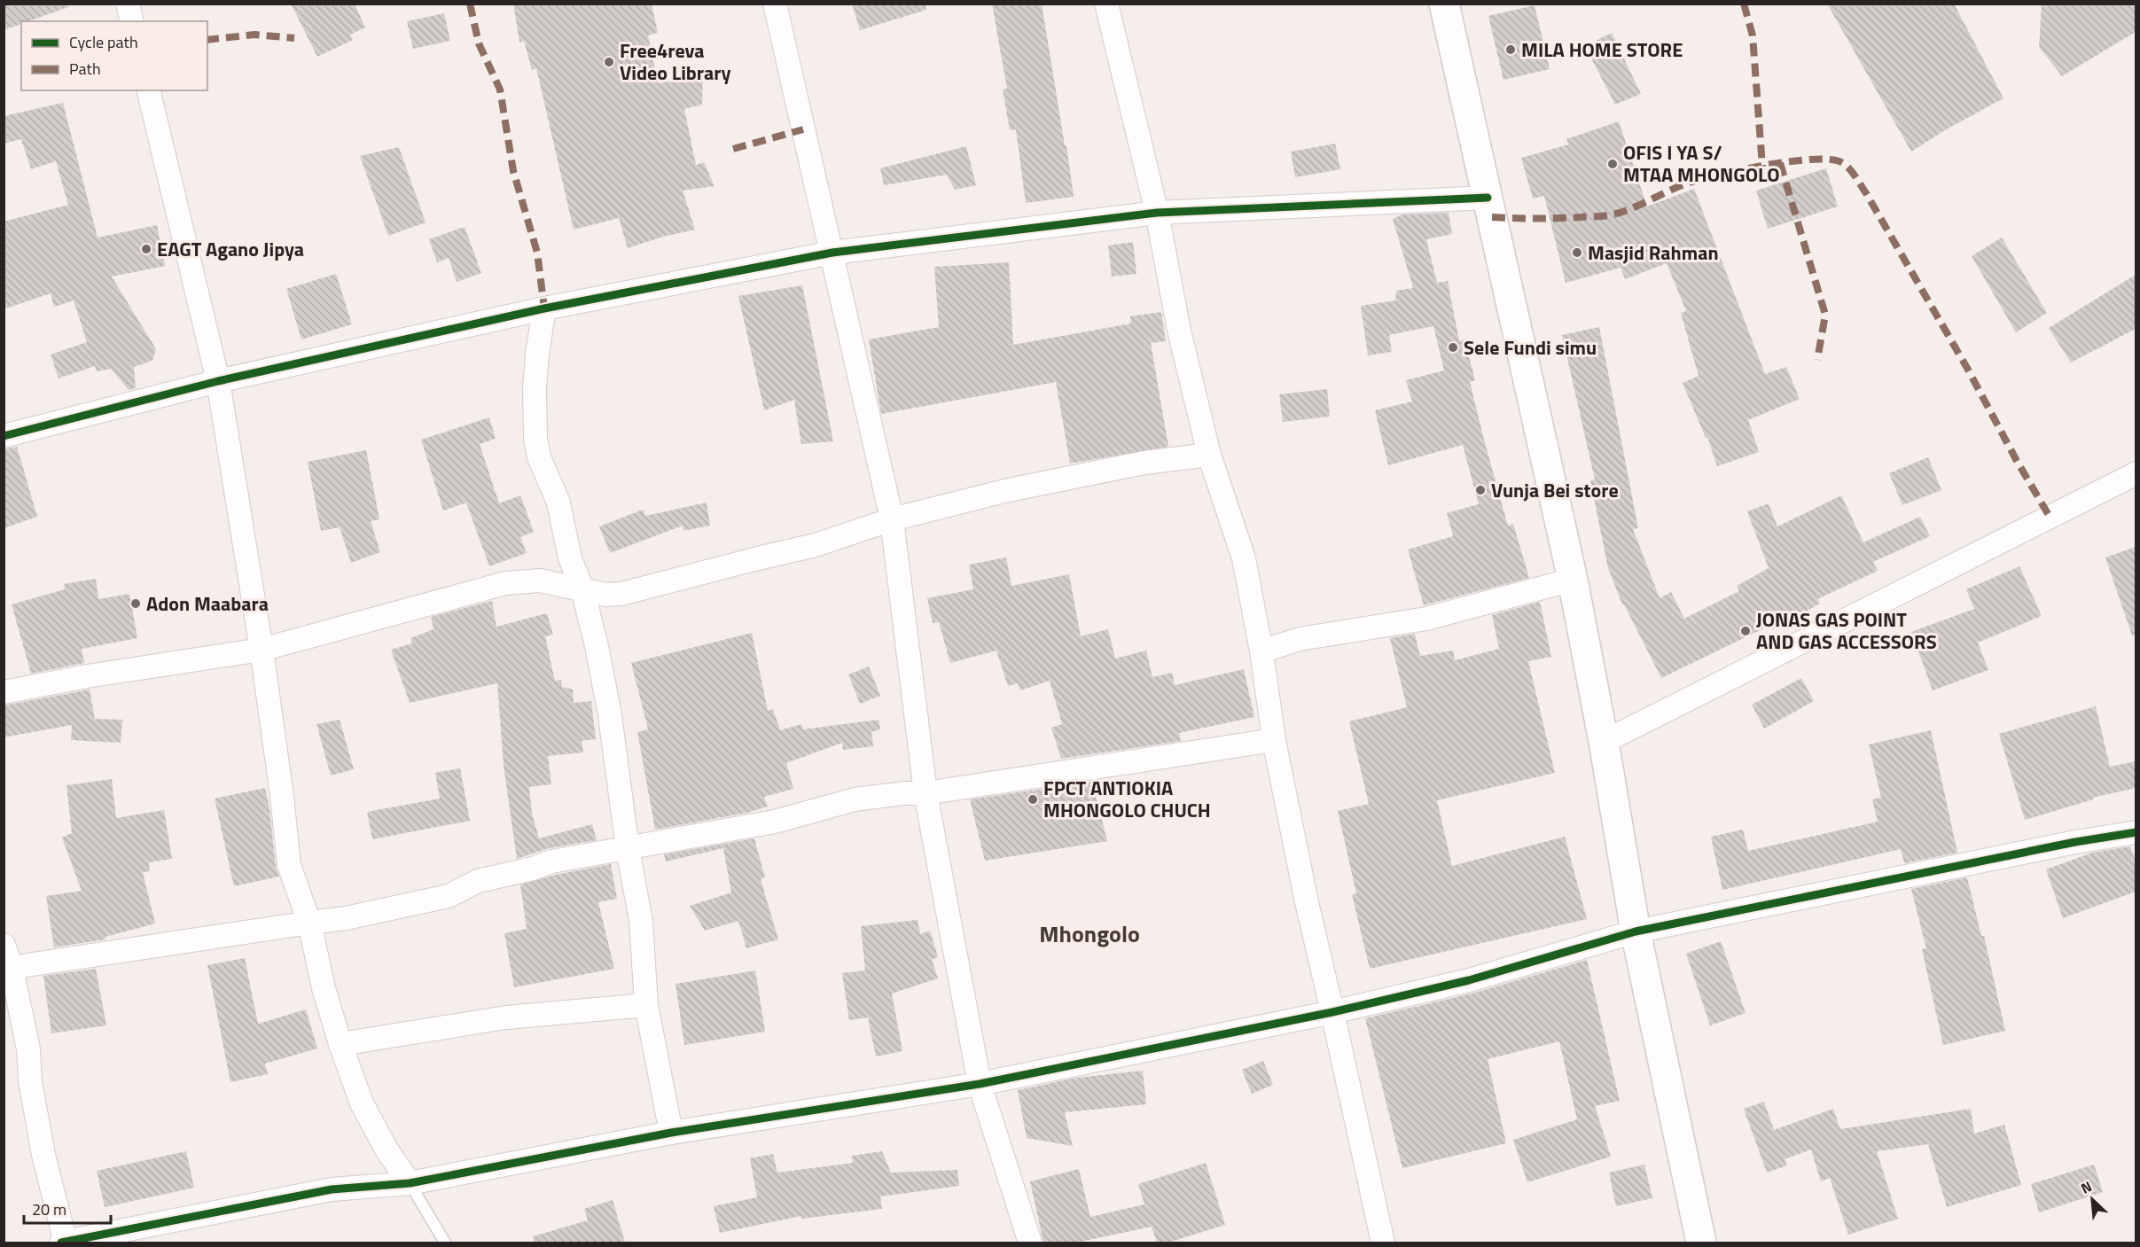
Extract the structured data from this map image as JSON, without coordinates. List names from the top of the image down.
{
  "districts": ["Mhongolo"],
  "places": [
    "MILA HOME STORE",
    "Free4reva Video Library",
    "OFIS I YA S/ MTAA MHONGOLO",
    "EAGT Agano Jipya",
    "Masjid Rahman",
    "Sele Fundi simu",
    "Vunja Bei store",
    "Adon Maabara",
    "JONAS GAS POINT AND GAS ACCESSORS",
    "FPCT ANTIOKIA MHONGOLO CHUCH"
  ],
  "legend": ["Cycle path", "Path"],
  "scale_bar": "20 m",
  "north": "top left"
}
